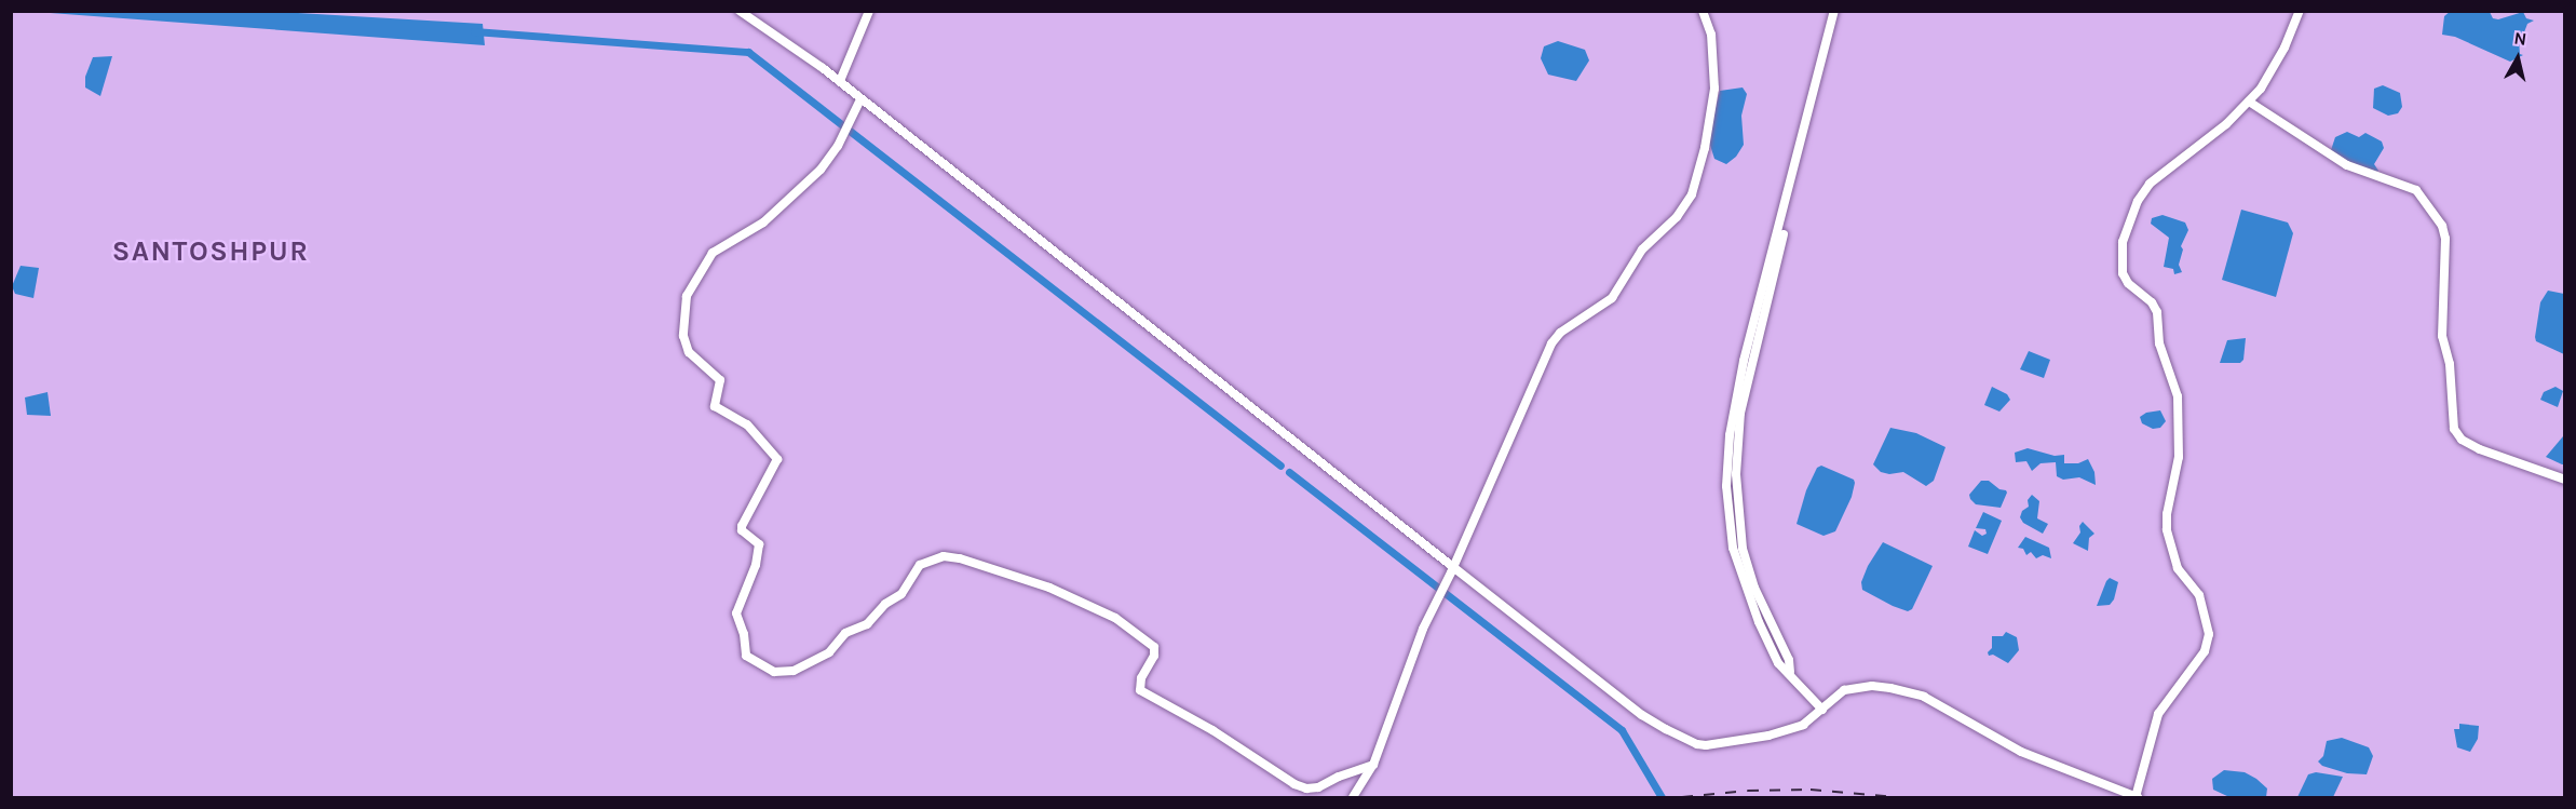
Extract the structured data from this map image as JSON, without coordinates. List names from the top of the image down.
{
  "districts": ["SANTOSHPUR"],
  "north": "top"
}
